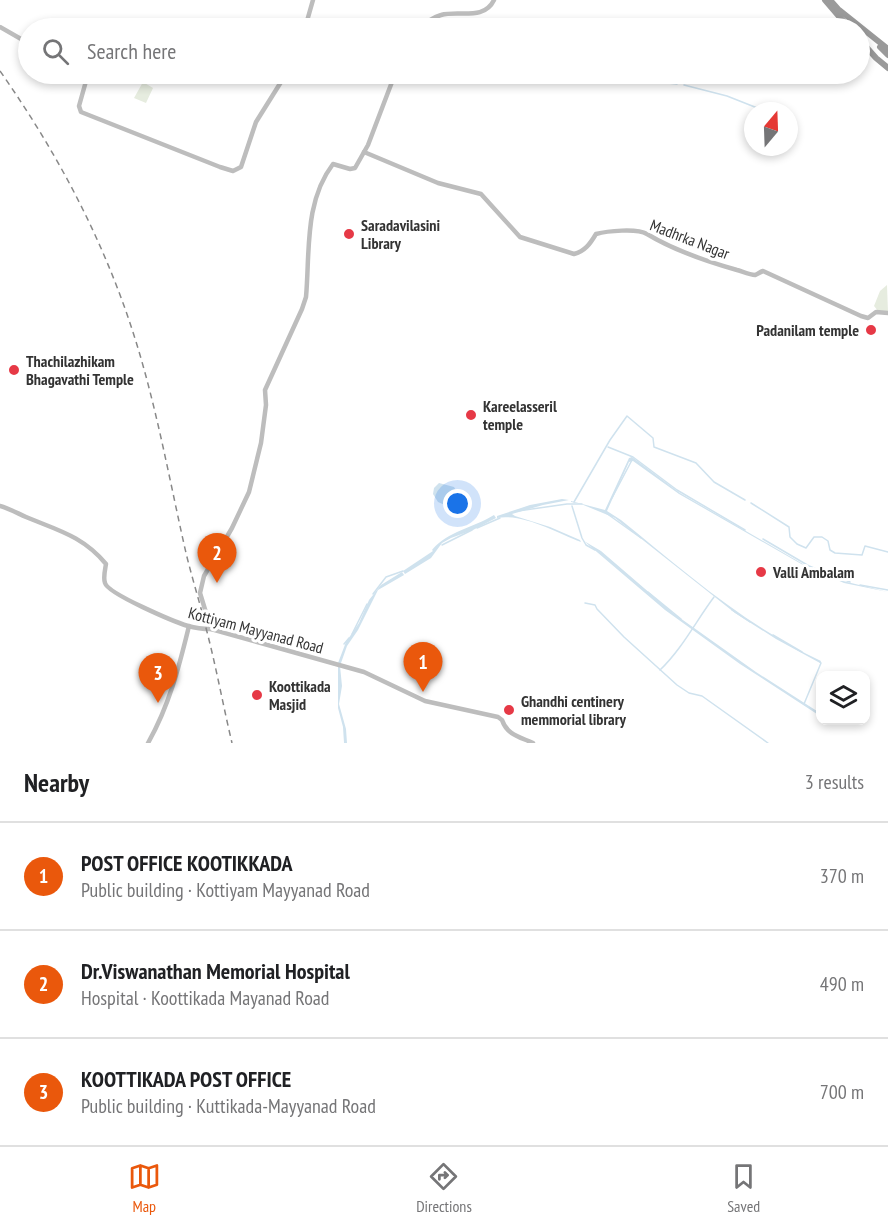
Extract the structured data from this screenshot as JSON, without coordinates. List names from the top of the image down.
{
  "streets": {
    "street": ["Madhrka Nagar", "Kottiyam Mayyanad Road"]
  },
  "places": [
    "Saradavilasini Library",
    "Padanilam temple",
    "Thachilazhikam Bhagavathi Temple",
    "Kareelasseril temple",
    "Valli Ambalam",
    "Koottikada Masjid",
    "Ghandhi centinery memmorial library"
  ],
  "north": "top",
  "page": {
    "search": "Search here",
    "pins": ["2", "1", "3"],
    "heading": ["Nearby", "3 results"],
    "list": [
      {
        "mark": "1",
        "name": "POST OFFICE KOOTIKKADA",
        "note": "Public building · Kottiyam Mayyanad Road",
        "value": "370 m"
      },
      {
        "mark": "2",
        "name": "Dr.Viswanathan Memorial Hospital",
        "note": "Hospital · Koottikada Mayanad Road",
        "value": "490 m"
      },
      {
        "mark": "3",
        "name": "KOOTTIKADA POST OFFICE",
        "note": "Public building · Kuttikada-Mayyanad Road",
        "value": "700 m"
      }
    ],
    "nav": ["Map", "Directions", "Saved"]
  }
}
